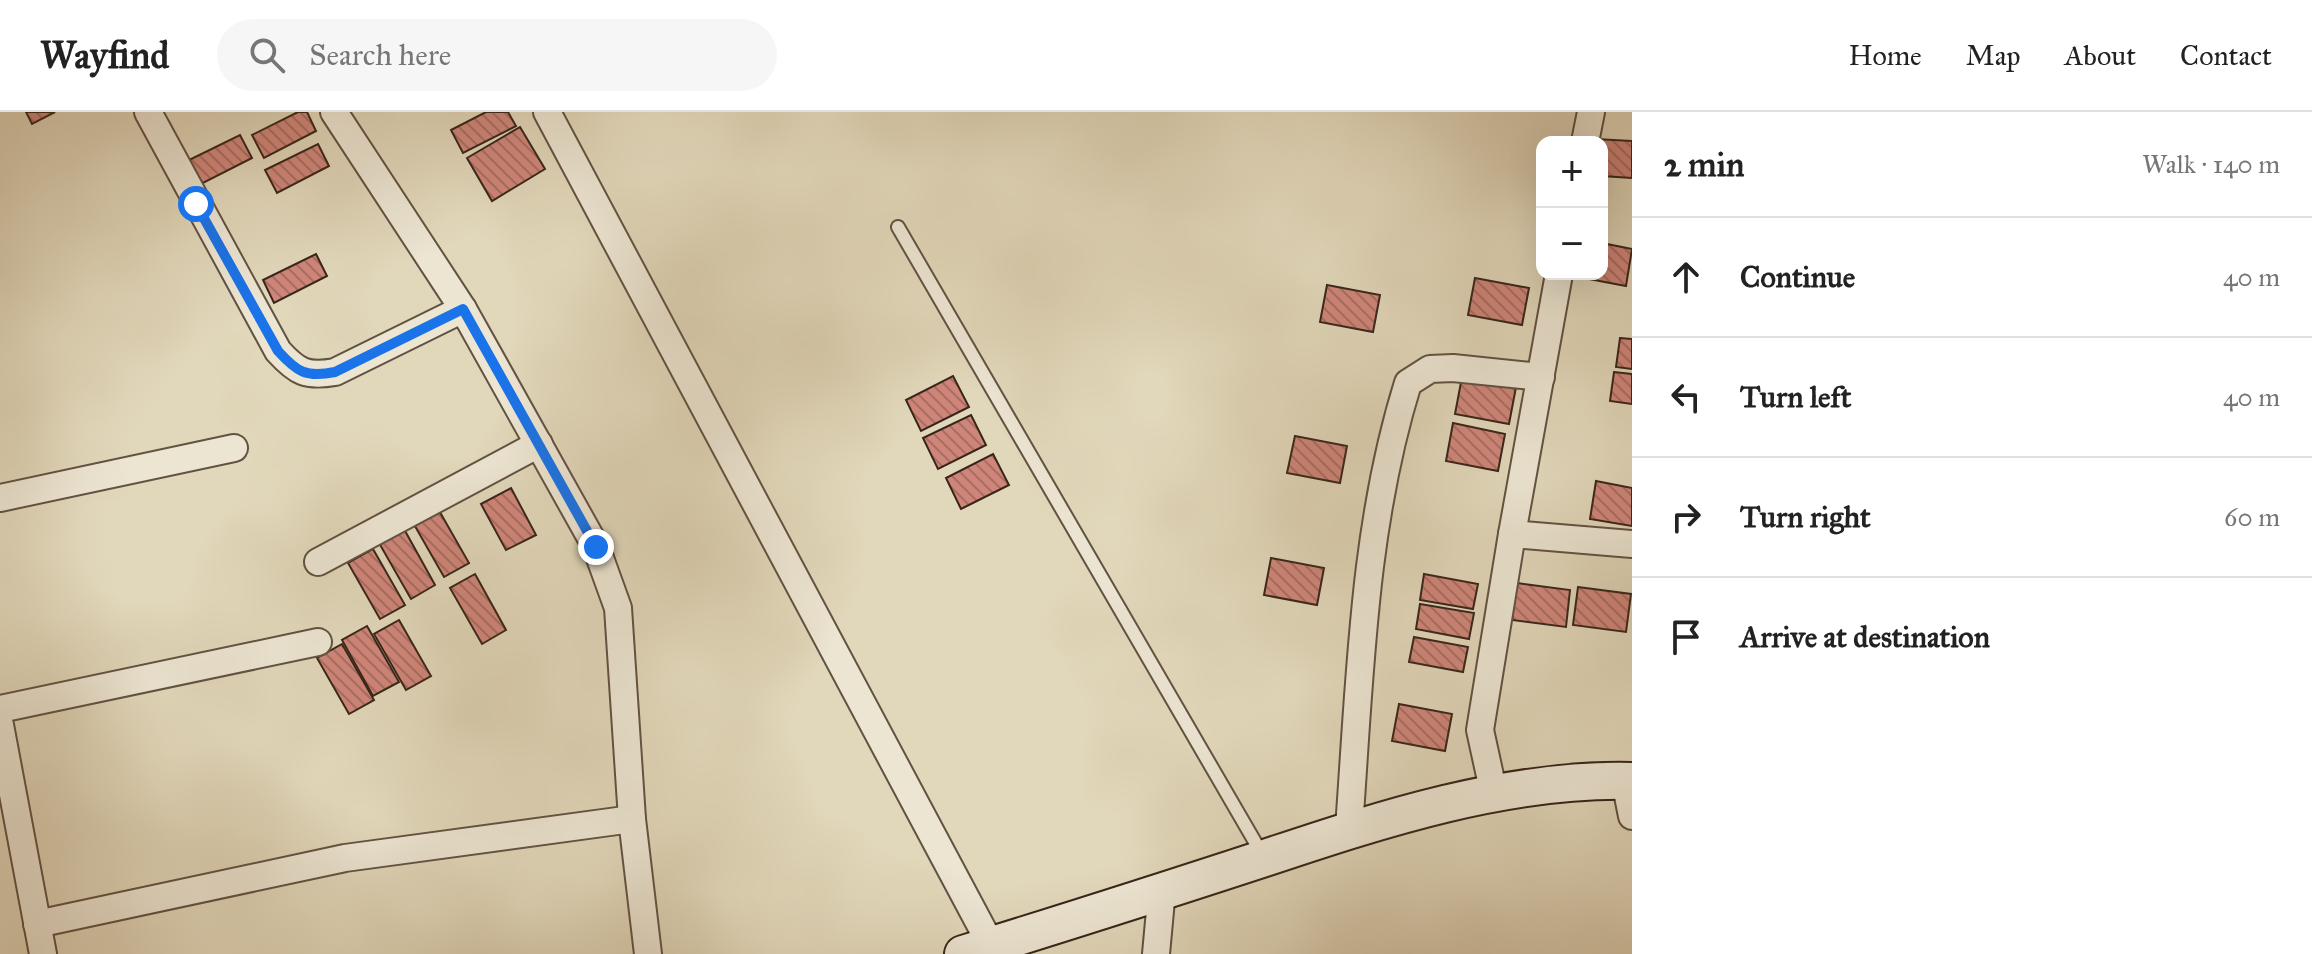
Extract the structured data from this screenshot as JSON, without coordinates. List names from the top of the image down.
{
  "page": {
    "header": "Wayfind",
    "search": "Search here",
    "nav": [
      "Home",
      "Map",
      "About",
      "Contact"
    ],
    "heading": ["2 min", "Walk · 140 m"],
    "map_buttons": ["+", "−"],
    "list": [
      ["Continue", "40 m"],
      ["Turn left", "40 m"],
      ["Turn right", "60 m"],
      "Arrive at destination"
    ]
  }
}
